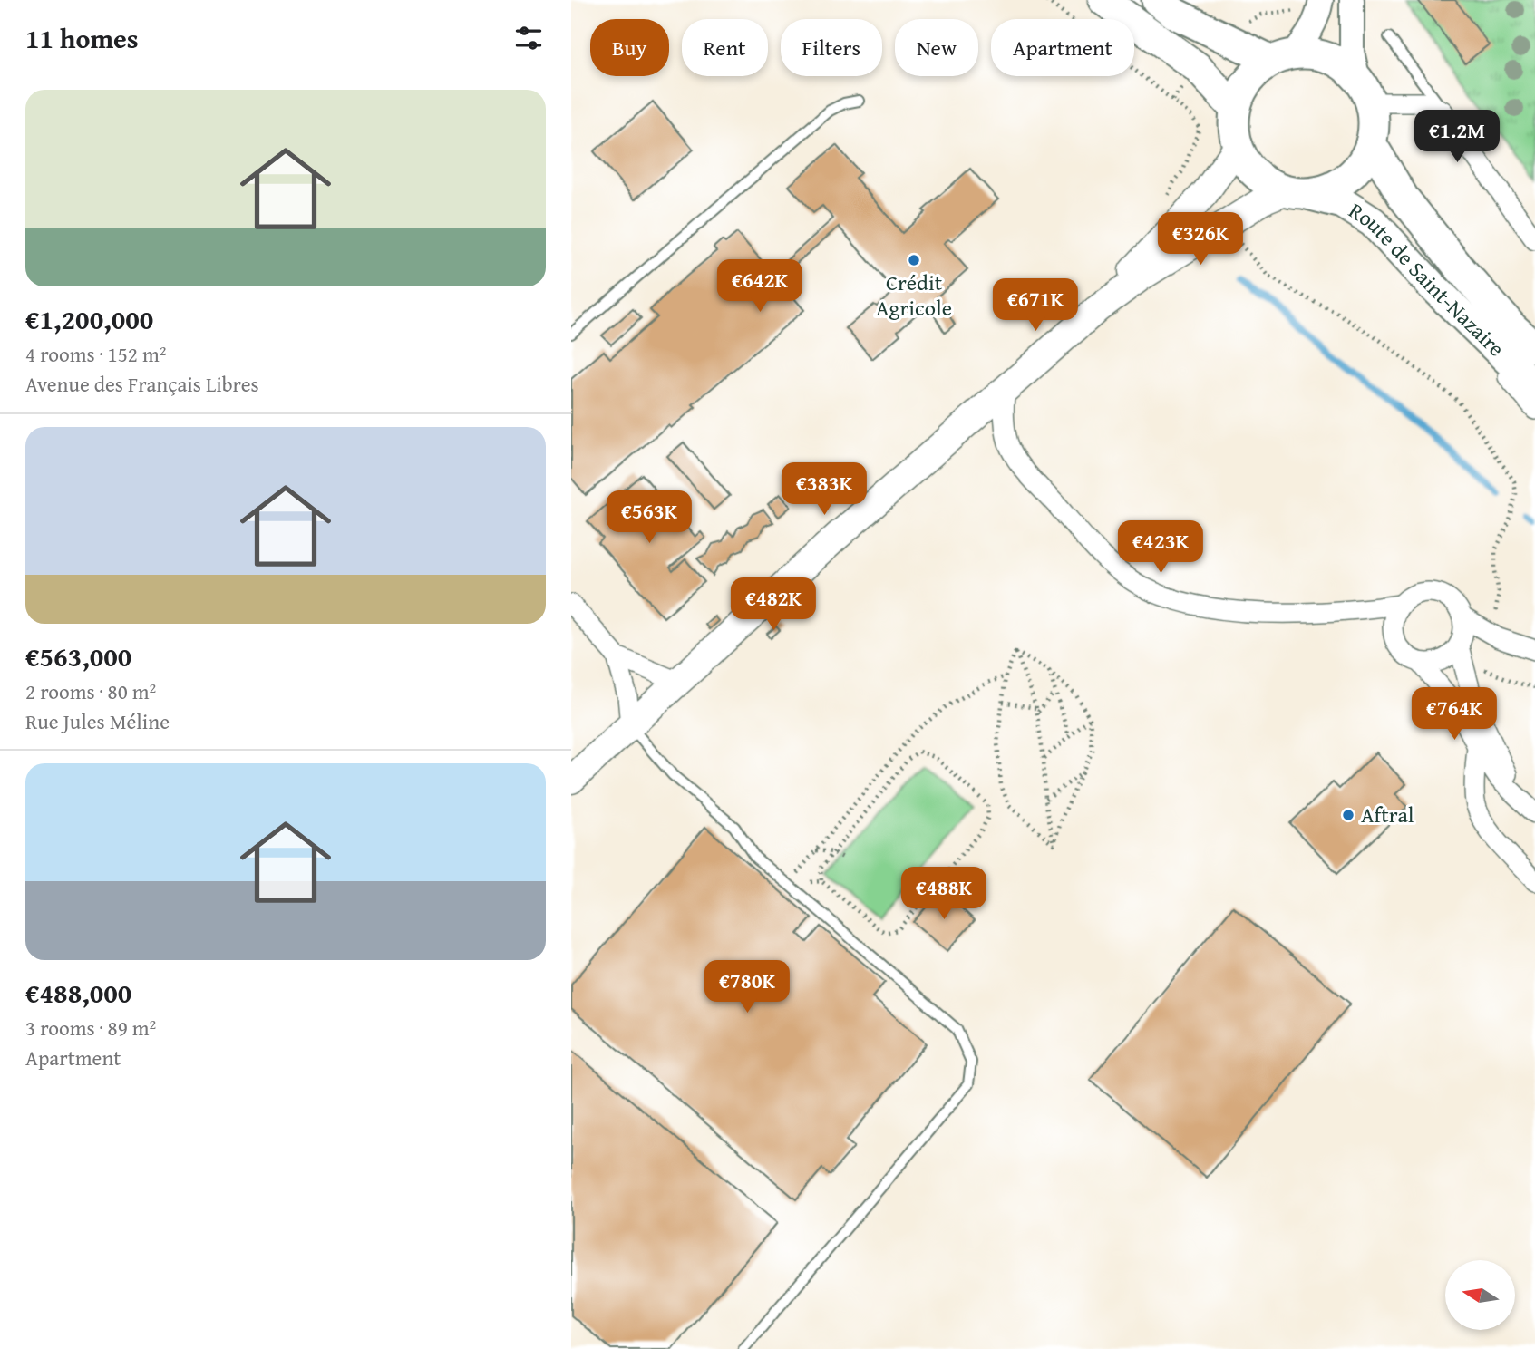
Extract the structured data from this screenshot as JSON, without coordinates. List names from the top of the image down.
{
  "streets": {
    "main road": ["Route de Saint-Nazaire"]
  },
  "places": ["Crédit Agricole", "Aftral"],
  "north": "left",
  "page": {
    "heading": "11 homes",
    "chip": [
      "Buy",
      "Rent",
      "Filters",
      "New",
      "Apartment"
    ],
    "list": [
      {
        "name": "€1,200,000",
        "note": "4 rooms · 152 m² · Avenue des Français Libres"
      },
      {
        "name": "€563,000",
        "note": "2 rooms · 80 m² · Rue Jules Méline"
      },
      {
        "name": "€488,000",
        "note": "3 rooms · 89 m² · Apartment"
      }
    ],
    "price": [
      "€1.2M",
      "€326K",
      "€642K",
      "€671K",
      "€383K",
      "€563K",
      "€423K",
      "€482K",
      "€764K",
      "€488K",
      "€780K"
    ]
  }
}
